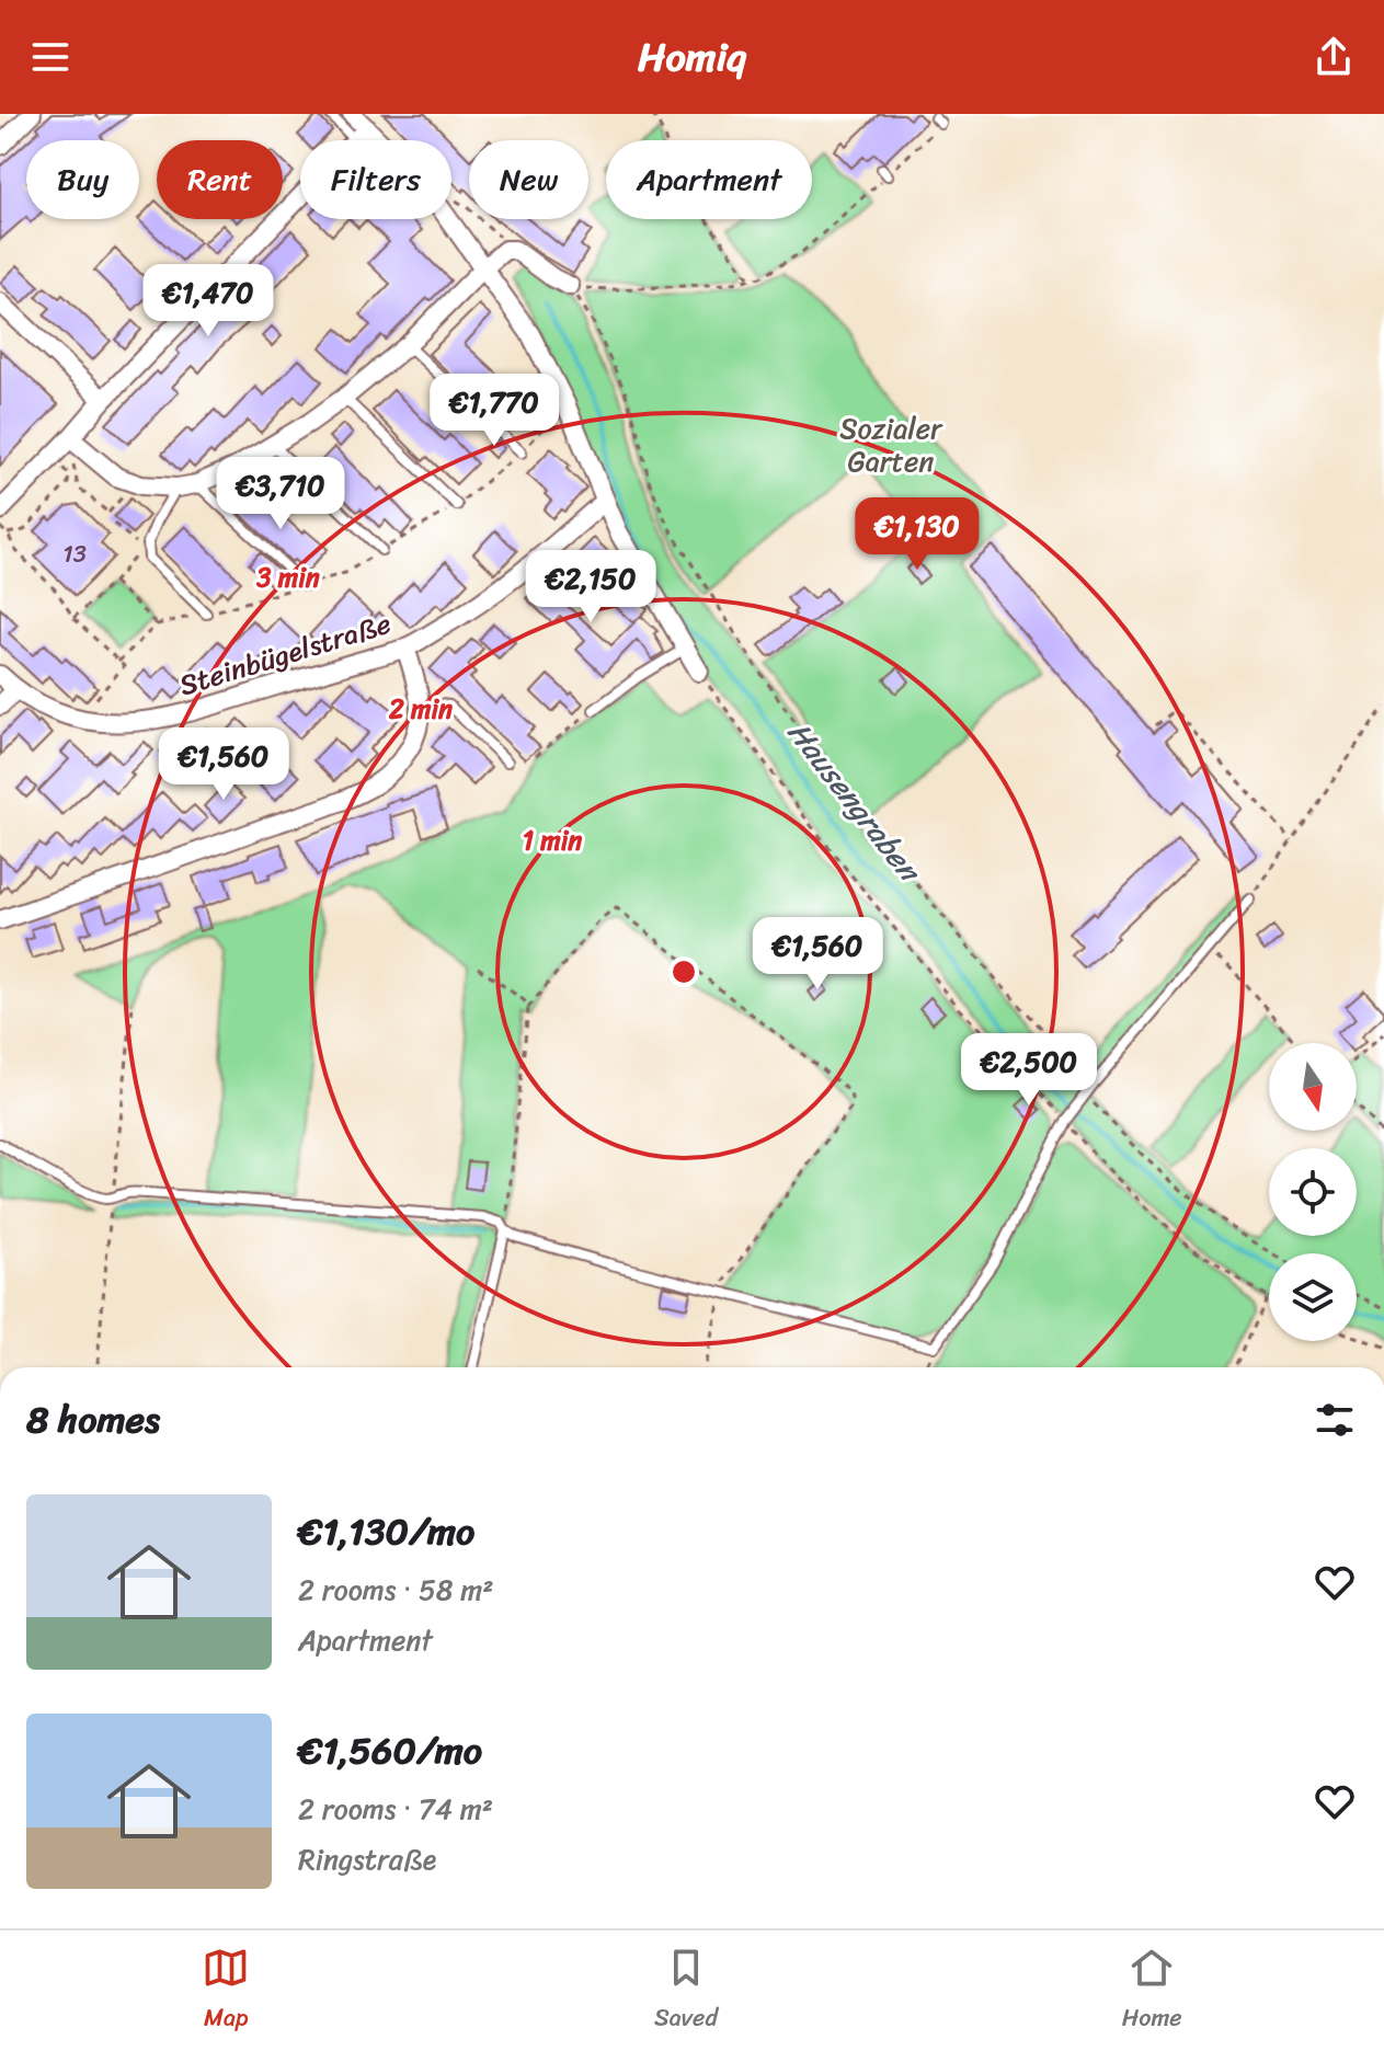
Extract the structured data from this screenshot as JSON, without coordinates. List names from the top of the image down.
{
  "streets": {
    "street": ["Steinbügelstraße"]
  },
  "water": ["Hausengraben"],
  "parks": ["Sozialer Garten"],
  "house_numbers": ["13"],
  "north": "bottom",
  "page": {
    "header": "Homiq",
    "chip": [
      "Buy",
      "Rent",
      "Filters",
      "New",
      "Apartment"
    ],
    "price": [
      "€1,470",
      "€1,770",
      "€3,710",
      "€1,130",
      "€2,150",
      "€1,560",
      "€1,560",
      "€2,500"
    ],
    "heading": "8 homes",
    "list": [
      {
        "name": "€1,130/mo",
        "note": "2 rooms · 58 m² · Apartment"
      },
      {
        "name": "€1,560/mo",
        "note": "2 rooms · 74 m² · Ringstraße"
      }
    ],
    "tabs": ["Map", "Saved", "Home"]
  },
  "rings": ["3 min", "2 min", "1 min"]
}
